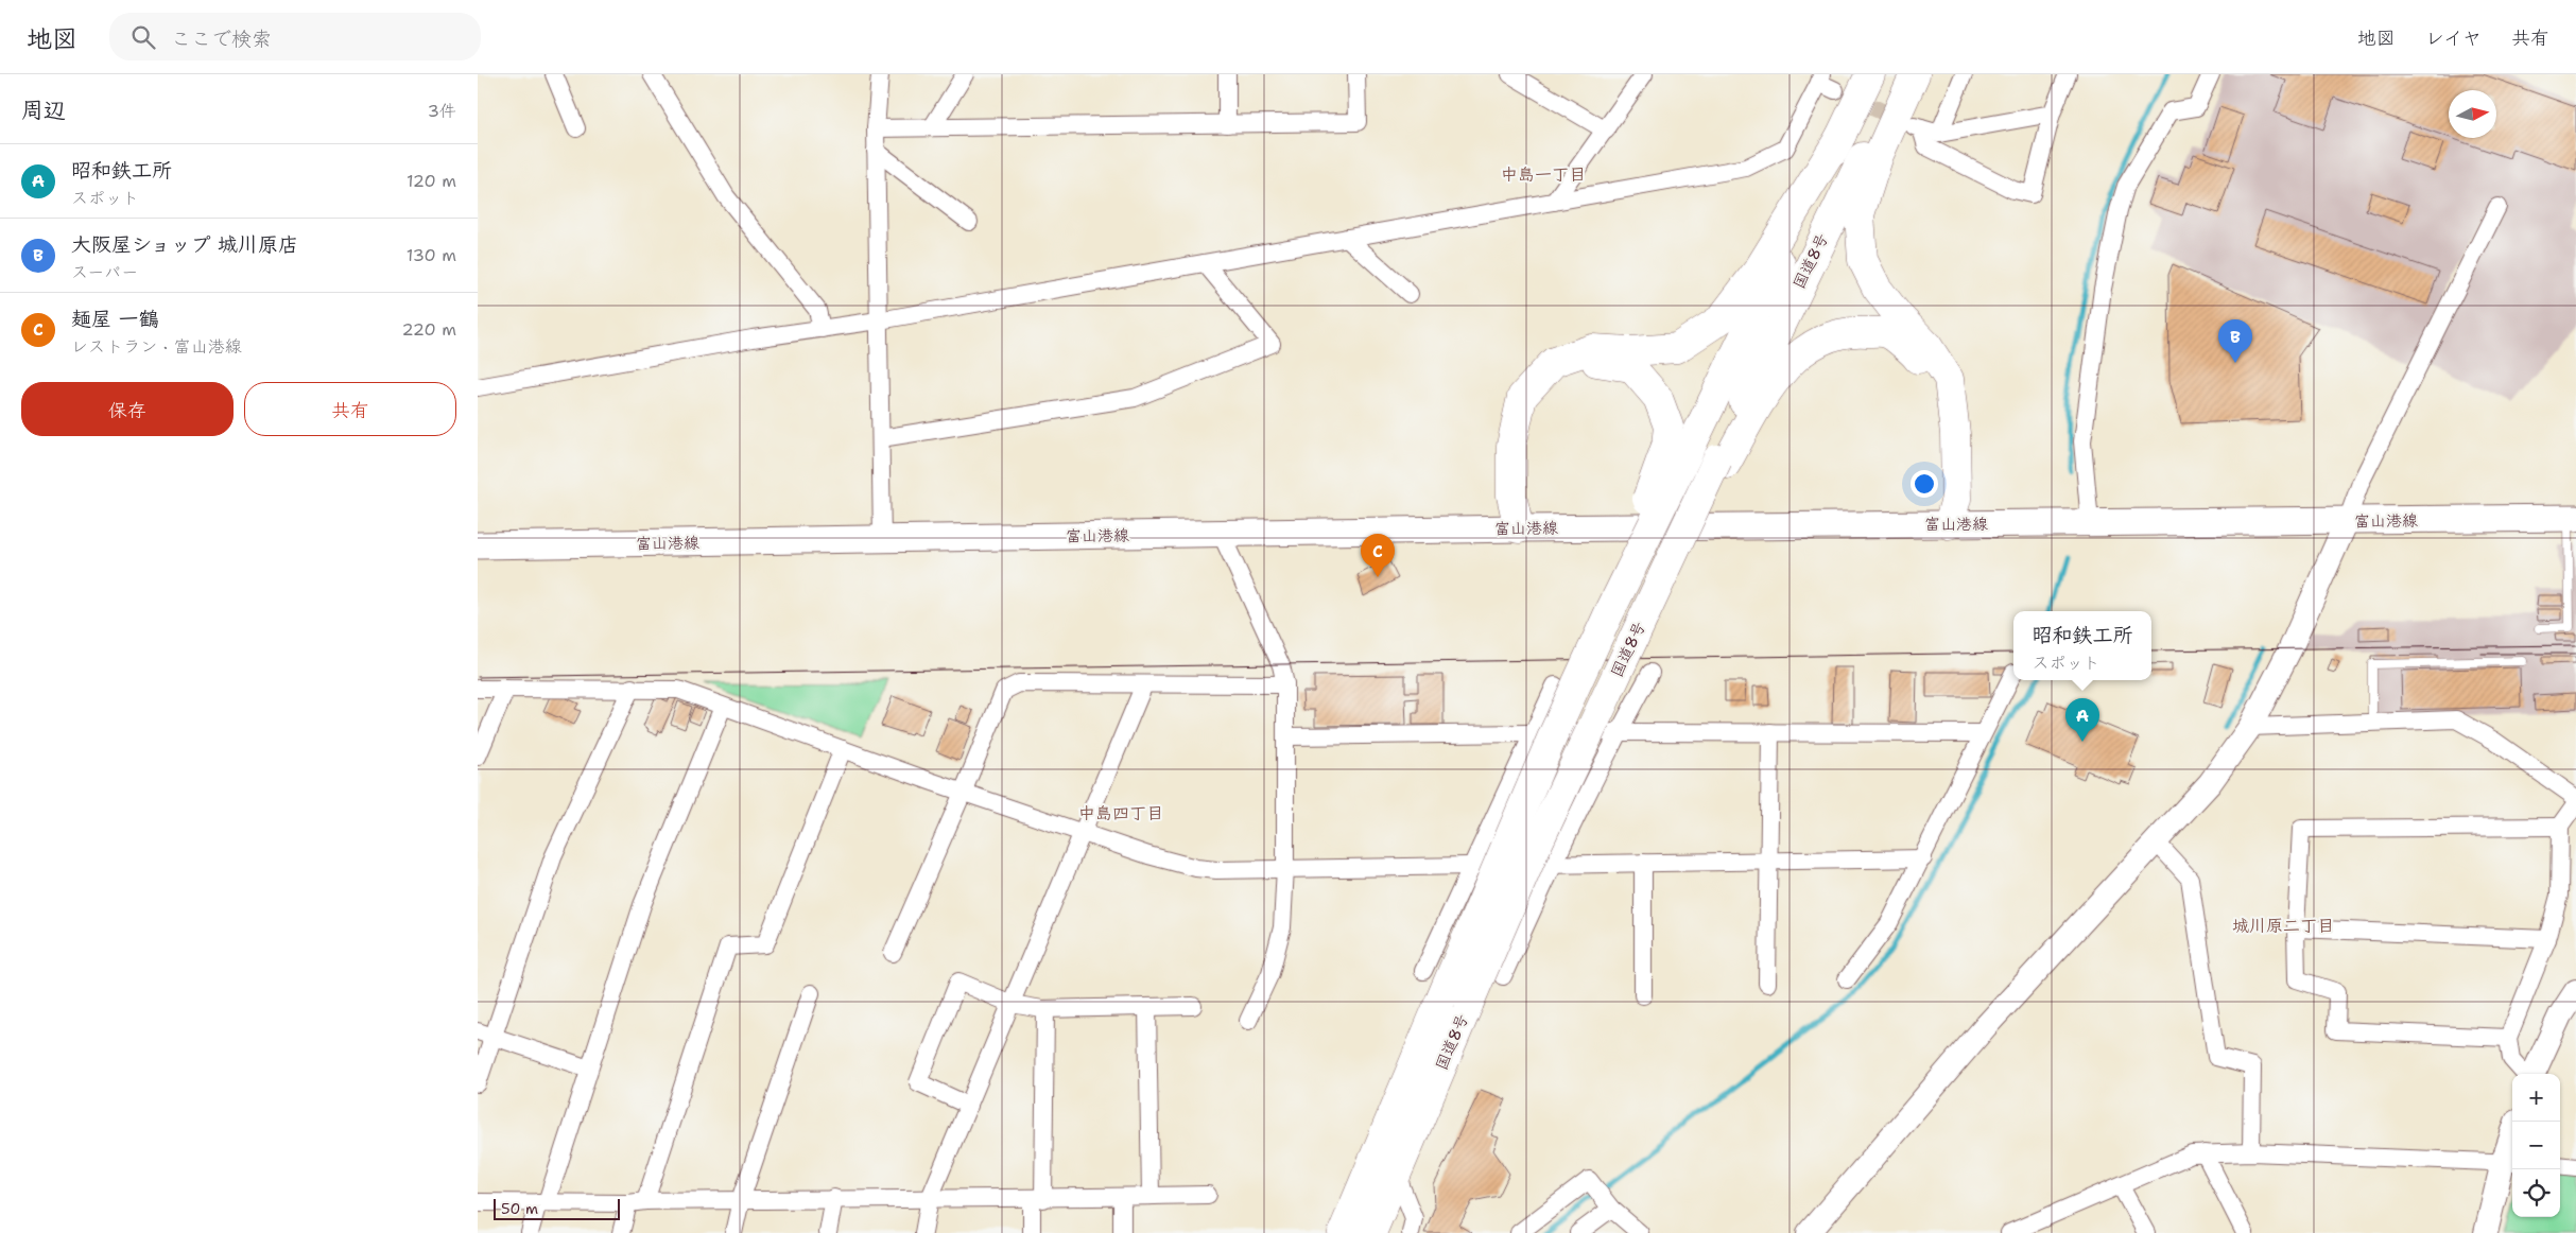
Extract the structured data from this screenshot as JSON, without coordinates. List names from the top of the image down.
{
  "streets": {
    "highway": ["国道8号"],
    "main road": ["富山港線"]
  },
  "districts": ["中島一丁目", "中島四丁目", "城川原二丁目"],
  "scale_bar": "50 m",
  "north": "right",
  "page": {
    "header": "地図",
    "search": "ここで検索",
    "nav": ["地図", "レイヤ", "共有"],
    "heading": ["周辺", "3件"],
    "list": [
      {
        "mark": "A",
        "name": "昭和鉄工所",
        "note": "スポット",
        "value": "120 m"
      },
      {
        "mark": "B",
        "name": "大阪屋ショップ 城川原店",
        "note": "スーパー",
        "value": "130 m"
      },
      {
        "mark": "C",
        "name": "麺屋 一鶴",
        "note": "レストラン · 富山港線",
        "value": "220 m"
      }
    ],
    "pins": ["B", "C", "A"],
    "buttons": ["保存", "共有"],
    "popup": ["昭和鉄工所", "スポット"],
    "map_buttons": ["+", "−"],
    "scale": "50 m"
  }
}
